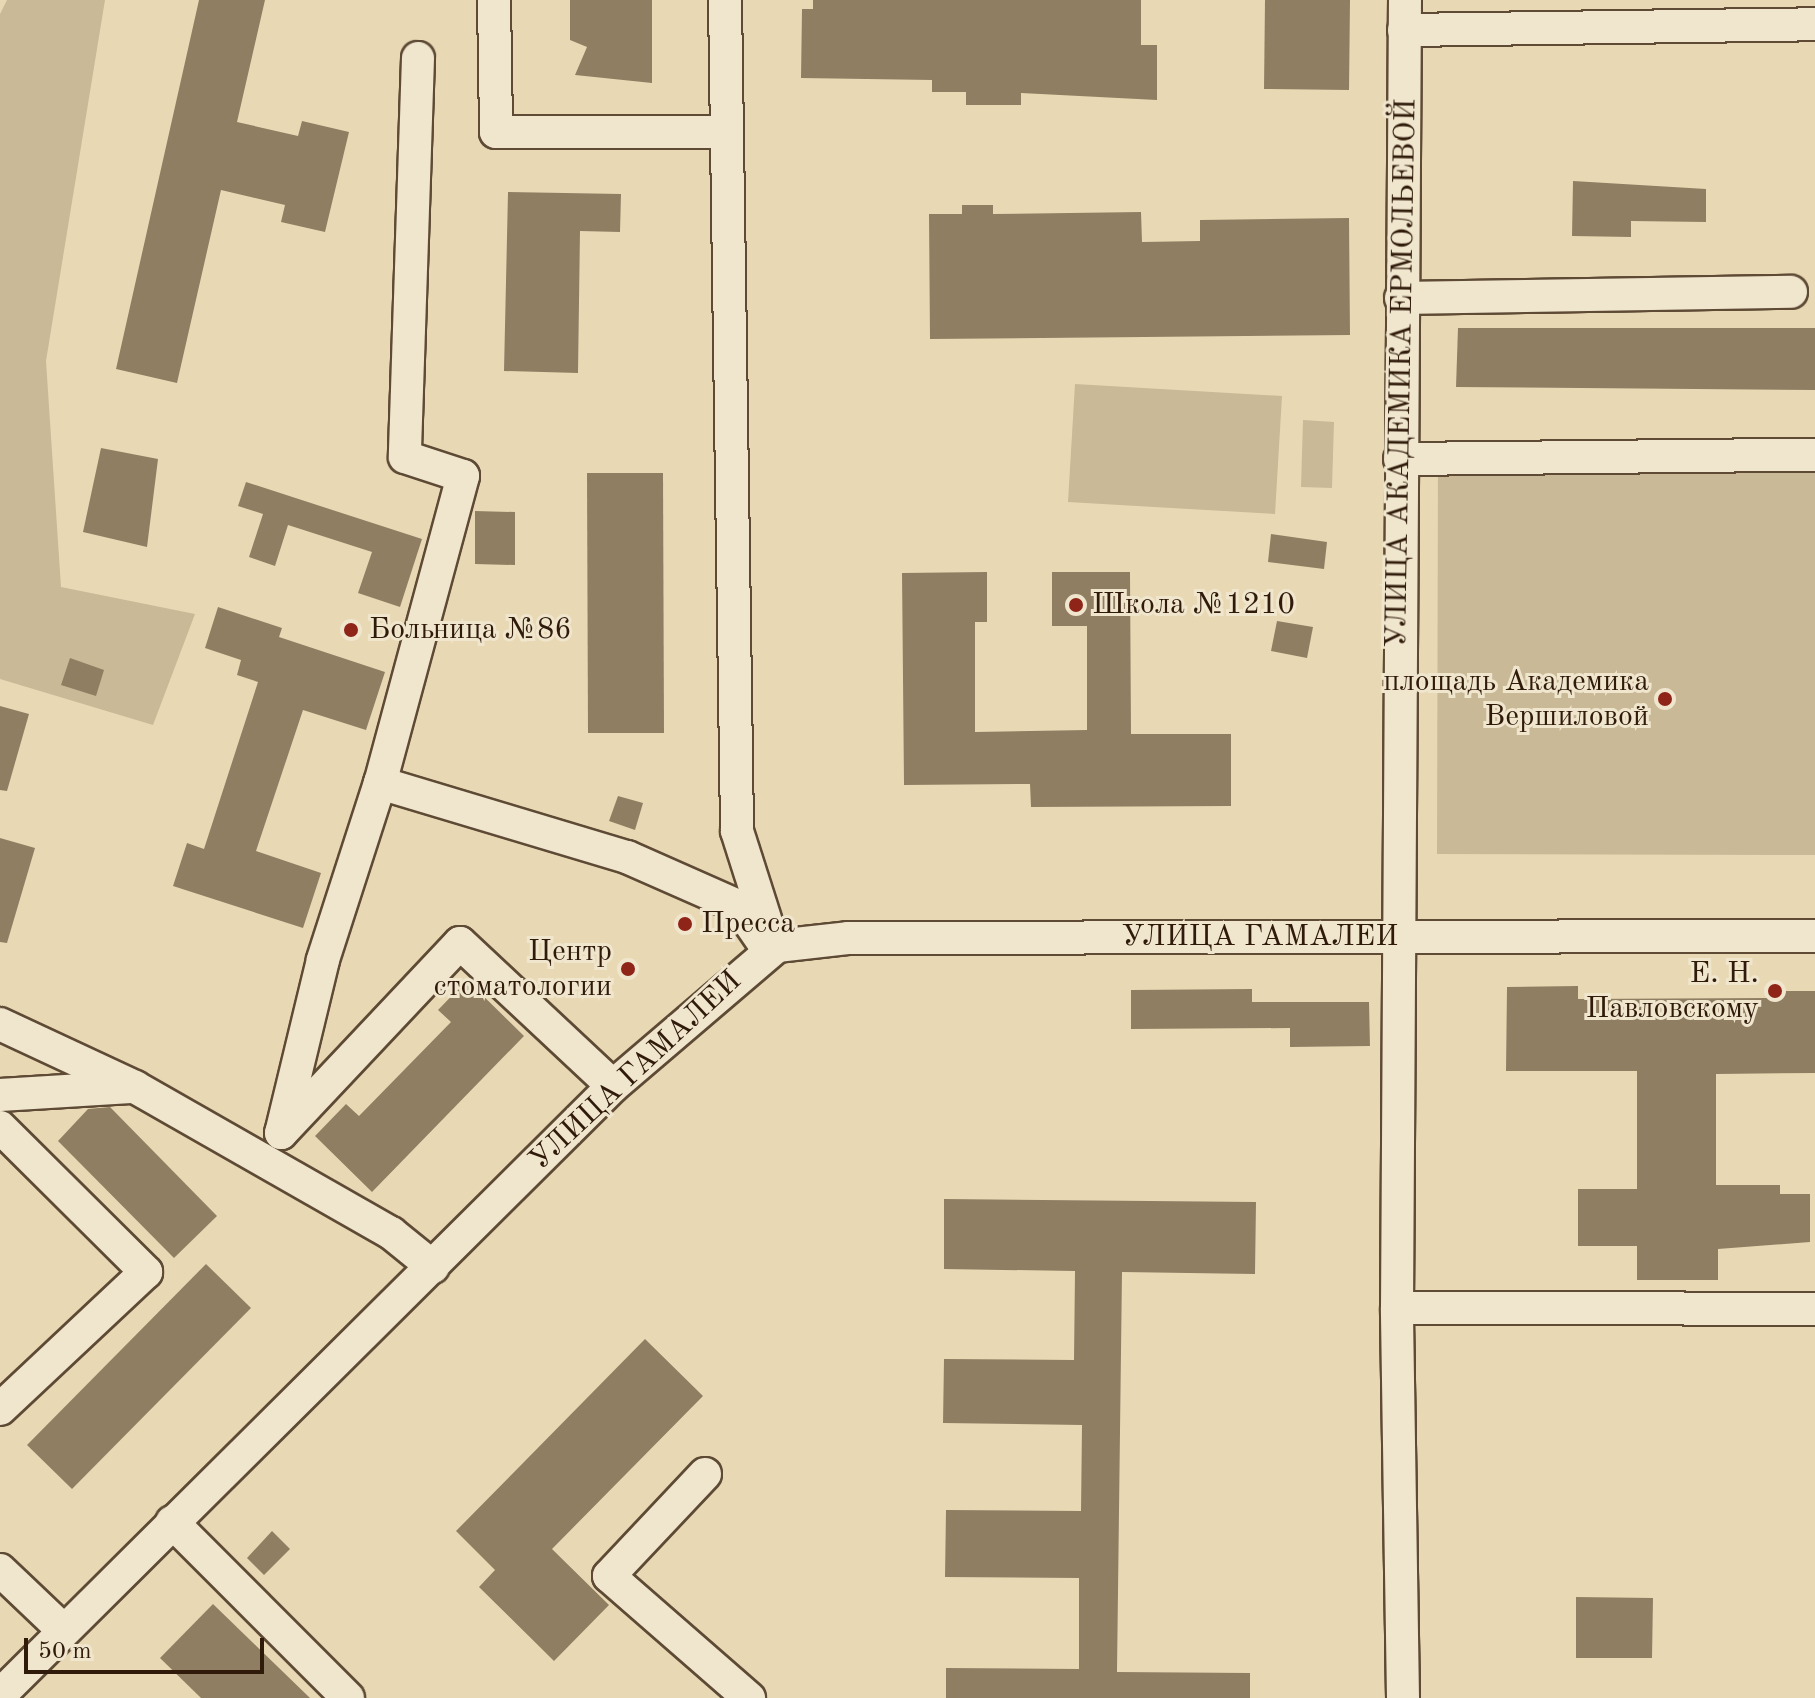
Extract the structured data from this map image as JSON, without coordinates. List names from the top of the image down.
{
  "streets": {
    "street": ["УЛИЦА АКАДЕМИКА ЕРМОЛЬЕВОЙ", "УЛИЦА ГАМАЛЕИ"]
  },
  "crossings": [
    ["УЛИЦА АКАДЕМИКА ЕРМОЛЬЕВОЙ", "УЛИЦА ГАМАЛЕИ"]
  ],
  "places": [
    "Школа №1210",
    "Больница №86",
    "площадь Академика Вершиловой",
    "Пресса",
    "Центр стоматологии",
    "Е. Н. Павловскому"
  ],
  "scale_bar": "50 m"
}
